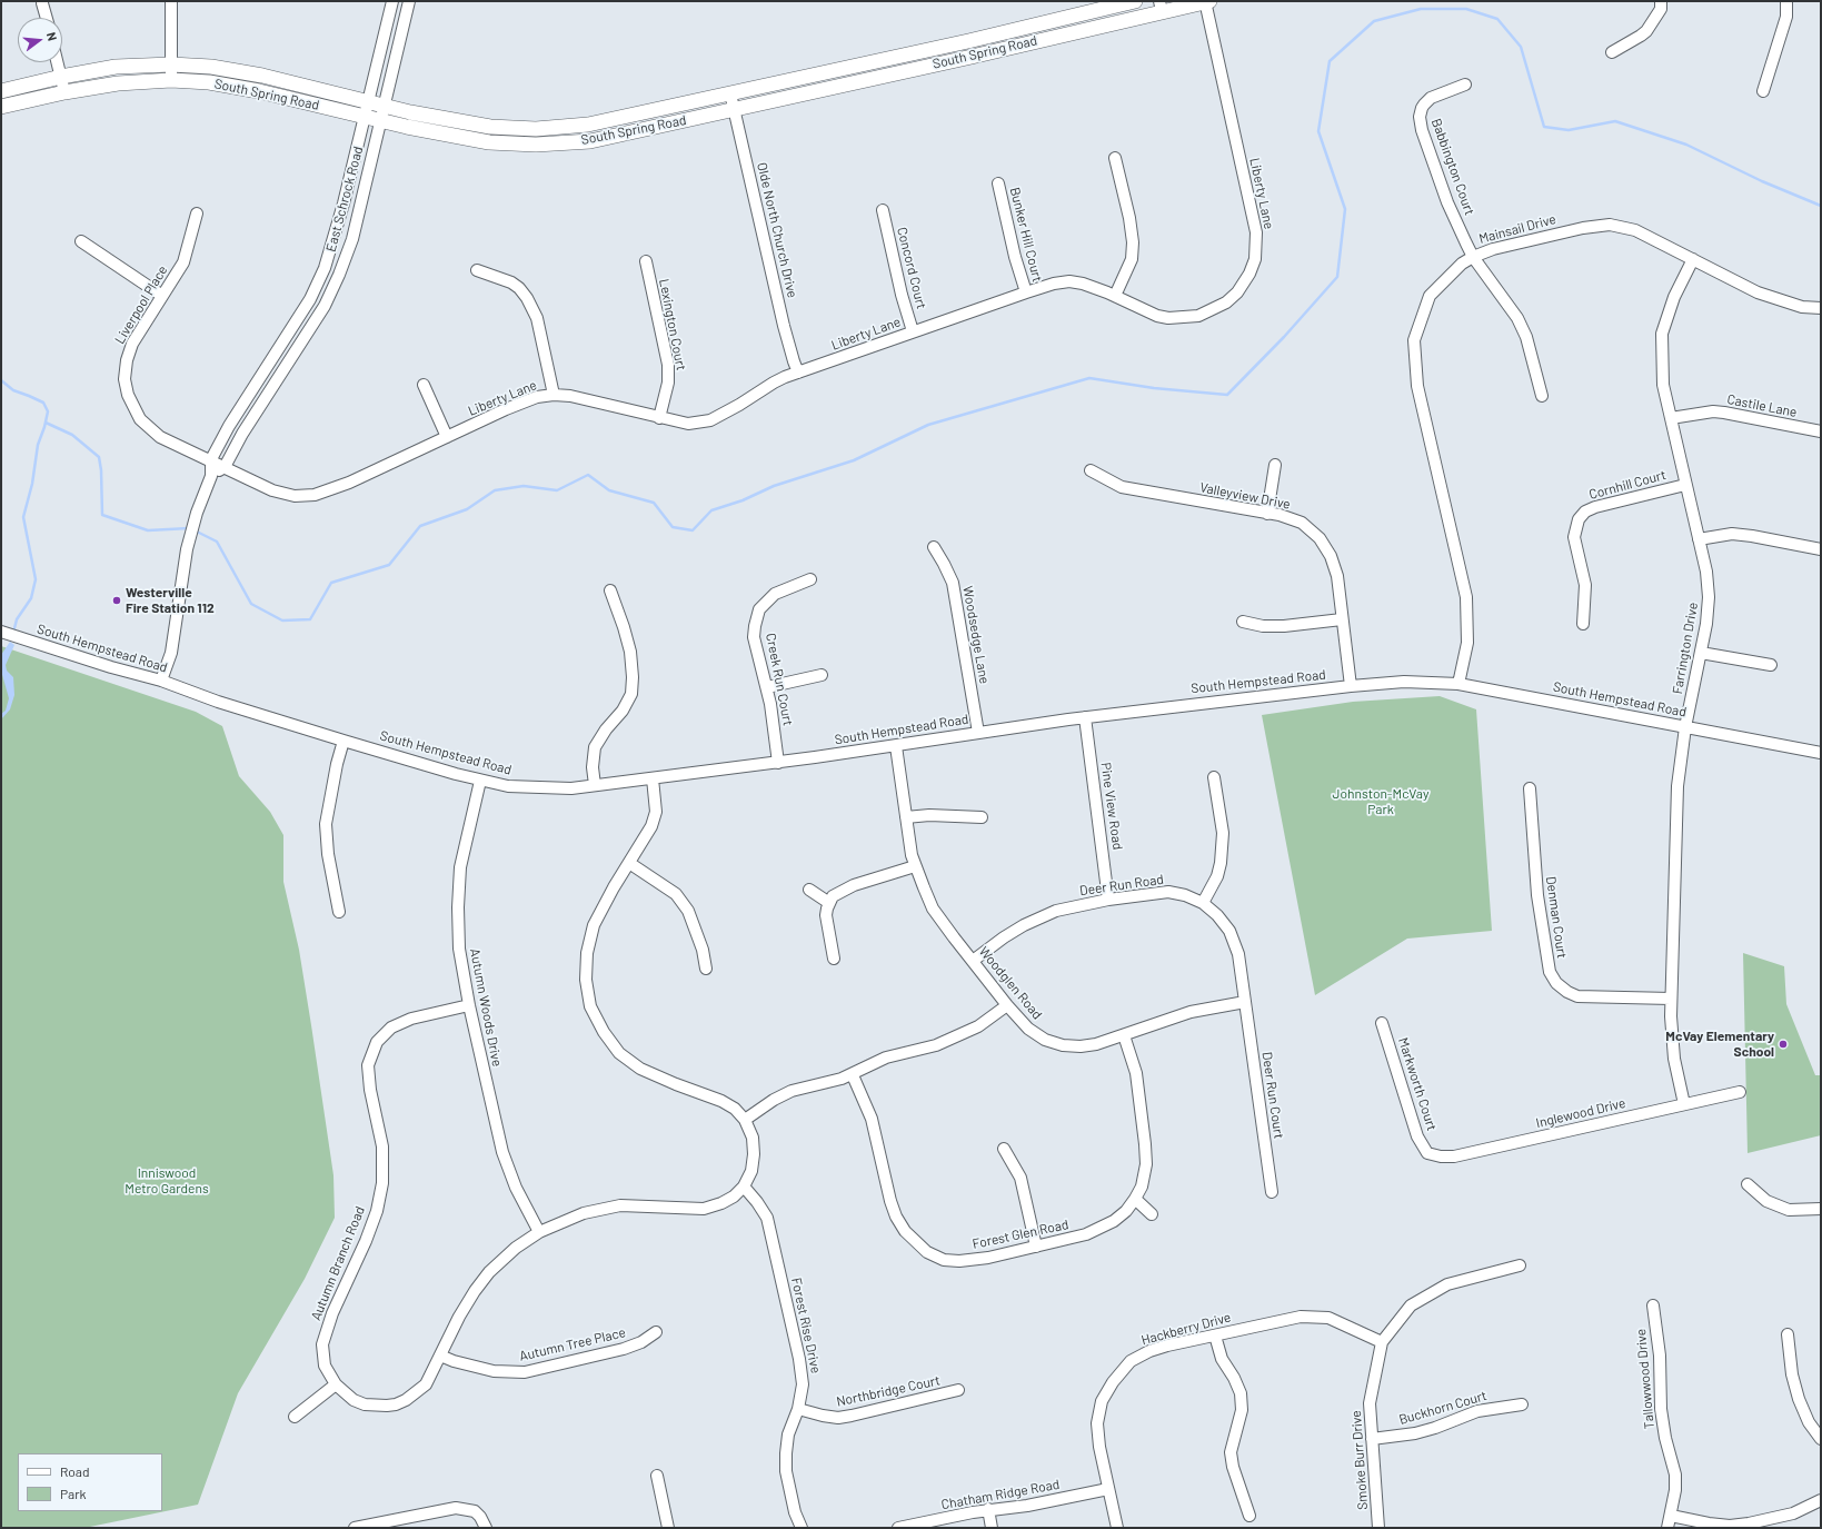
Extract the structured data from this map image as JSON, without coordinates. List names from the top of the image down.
{
  "streets": {
    "main road": ["South Spring Road"],
    "street": [
      "Babbington Court",
      "Liberty Lane",
      "East Schrock Road",
      "Mainsail Drive",
      "Olde North Church Drive",
      "Bunker Hill Court",
      "Concord Court",
      "Liverpool Place",
      "Lexington Court",
      "Castile Lane",
      "Cornhill Court",
      "Valleyview Drive",
      "Woodsedge Lane",
      "South Hempstead Road",
      "Farrington Drive",
      "Creek Run Court",
      "Pine View Road",
      "Deer Run Road",
      "Denman Court",
      "Woodglen Road",
      "Autumn Woods Drive",
      "Markworth Court",
      "Deer Run Court",
      "Inglewood Drive",
      "Forest Glen Road",
      "Autumn Branch Road",
      "Forest Rise Drive",
      "Hackberry Drive",
      "Autumn Tree Place",
      "Tallowwood Drive",
      "Northbridge Court",
      "Buckhorn Court",
      "Smoke Burr Drive",
      "Chatham Ridge Road"
    ]
  },
  "crossings": [
    ["South Spring Road", "Liberty Lane"],
    ["South Spring Road", "East Schrock Road"],
    ["South Spring Road", "Olde North Church Drive"],
    ["Babbington Court", "Mainsail Drive"],
    ["Liberty Lane", "East Schrock Road"],
    ["Liberty Lane", "Olde North Church Drive"],
    ["Liberty Lane", "Bunker Hill Court"],
    ["Liberty Lane", "Concord Court"],
    ["Liberty Lane", "Liverpool Place"],
    ["Liberty Lane", "Lexington Court"],
    ["East Schrock Road", "Liverpool Place"],
    ["East Schrock Road", "South Hempstead Road"],
    ["Mainsail Drive", "South Hempstead Road"],
    ["Mainsail Drive", "Farrington Drive"],
    ["Castile Lane", "Farrington Drive"],
    ["Cornhill Court", "Farrington Drive"],
    ["Valleyview Drive", "South Hempstead Road"],
    ["Woodsedge Lane", "South Hempstead Road"],
    ["South Hempstead Road", "Farrington Drive"],
    ["South Hempstead Road", "Creek Run Court"],
    ["South Hempstead Road", "Pine View Road"],
    ["South Hempstead Road", "Woodglen Road"],
    ["South Hempstead Road", "Autumn Woods Drive"],
    ["Farrington Drive", "Denman Court"],
    ["Farrington Drive", "Inglewood Drive"],
    ["Pine View Road", "Deer Run Road"],
    ["Deer Run Road", "Woodglen Road"],
    ["Deer Run Road", "Deer Run Court"],
    ["Woodglen Road", "Deer Run Court"],
    ["Woodglen Road", "Forest Glen Road"],
    ["Autumn Woods Drive", "Autumn Branch Road"],
    ["Markworth Court", "Inglewood Drive"],
    ["Autumn Branch Road", "Forest Rise Drive"],
    ["Autumn Branch Road", "Autumn Tree Place"],
    ["Forest Rise Drive", "Northbridge Court"],
    ["Hackberry Drive", "Smoke Burr Drive"],
    ["Hackberry Drive", "Chatham Ridge Road"],
    ["Buckhorn Court", "Smoke Burr Drive"]
  ],
  "parks": ["Johnston-McVay Park", "Inniswood Metro Gardens"],
  "places": ["Westerville Fire Station 112", "McVay Elementary School"],
  "legend": ["Road", "Park"],
  "north": "right"
}
